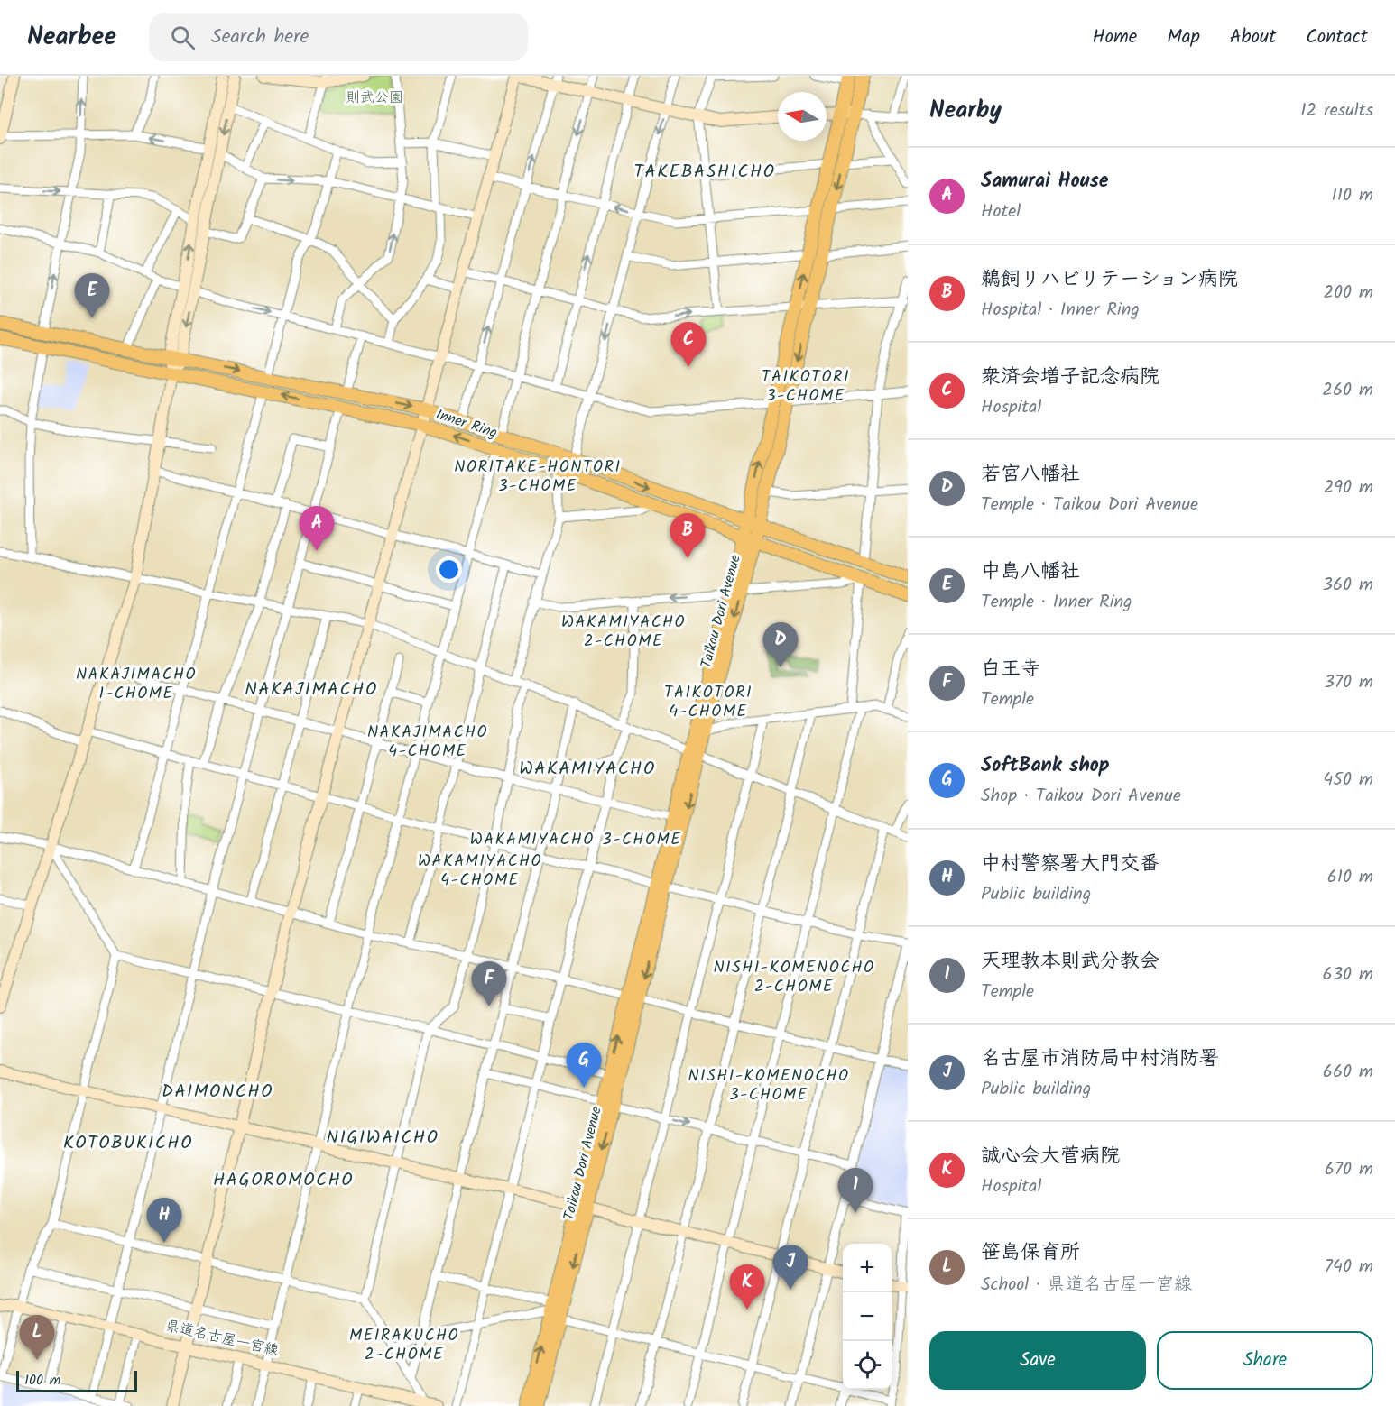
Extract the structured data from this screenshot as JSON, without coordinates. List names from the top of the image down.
{
  "streets": {
    "main road": ["Inner Ring", "Taikou Dori Avenue"],
    "street": ["県道名古屋一宮線"]
  },
  "crossings": [
    ["Inner Ring", "Taikou Dori Avenue"]
  ],
  "districts": [
    "TAKEBASHICHO",
    "TAIKOTORI 3-CHOME",
    "NORITAKE-HONTORI 3-CHOME",
    "WAKAMIYACHO 2-CHOME",
    "NAKAJIMACHO 1-CHOME",
    "NAKAJIMACHO",
    "TAIKOTORI 4-CHOME",
    "NAKAJIMACHO 4-CHOME",
    "WAKAMIYACHO",
    "WAKAMIYACHO 3-CHOME",
    "WAKAMIYACHO 4-CHOME",
    "NISHI-KOMENOCHO 2-CHOME",
    "NISHI-KOMENOCHO 3-CHOME",
    "DAIMONCHO",
    "NIGIWAICHO",
    "KOTOBUKICHO",
    "HAGOROMOCHO",
    "MEIRAKUCHO 2-CHOME"
  ],
  "parks": ["則武公園"],
  "scale_bar": "100 m",
  "north": "left",
  "page": {
    "header": "Nearbee",
    "search": "Search here",
    "nav": [
      "Home",
      "Map",
      "About",
      "Contact"
    ],
    "heading": ["Nearby", "12 results"],
    "list": [
      {
        "mark": "A",
        "name": "Samurai House",
        "note": "Hotel",
        "value": "110 m"
      },
      {
        "mark": "B",
        "name": "鵜飼リハビリテーション病院",
        "note": "Hospital · Inner Ring",
        "value": "200 m"
      },
      {
        "mark": "C",
        "name": "衆済会増子記念病院",
        "note": "Hospital",
        "value": "260 m"
      },
      {
        "mark": "D",
        "name": "若宮八幡社",
        "note": "Temple · Taikou Dori Avenue",
        "value": "290 m"
      },
      {
        "mark": "E",
        "name": "中島八幡社",
        "note": "Temple · Inner Ring",
        "value": "360 m"
      },
      {
        "mark": "F",
        "name": "白王寺",
        "note": "Temple",
        "value": "370 m"
      },
      {
        "mark": "G",
        "name": "SoftBank shop",
        "note": "Shop · Taikou Dori Avenue",
        "value": "450 m"
      },
      {
        "mark": "H",
        "name": "中村警察署大門交番",
        "note": "Public building",
        "value": "610 m"
      },
      {
        "mark": "I",
        "name": "天理教本則武分教会",
        "note": "Temple",
        "value": "630 m"
      },
      {
        "mark": "J",
        "name": "名古屋市消防局中村消防署",
        "note": "Public building",
        "value": "660 m"
      },
      {
        "mark": "K",
        "name": "誠心会大菅病院",
        "note": "Hospital",
        "value": "670 m"
      },
      {
        "mark": "L",
        "name": "笹島保育所",
        "note": "School · 県道名古屋一宮線",
        "value": "740 m"
      }
    ],
    "pins": [
      "E",
      "C",
      "A",
      "B",
      "D",
      "F",
      "G",
      "I",
      "H",
      "J",
      "K",
      "L"
    ],
    "map_buttons": ["+", "−"],
    "buttons": ["Save", "Share"],
    "scale": "100 m"
  }
}
